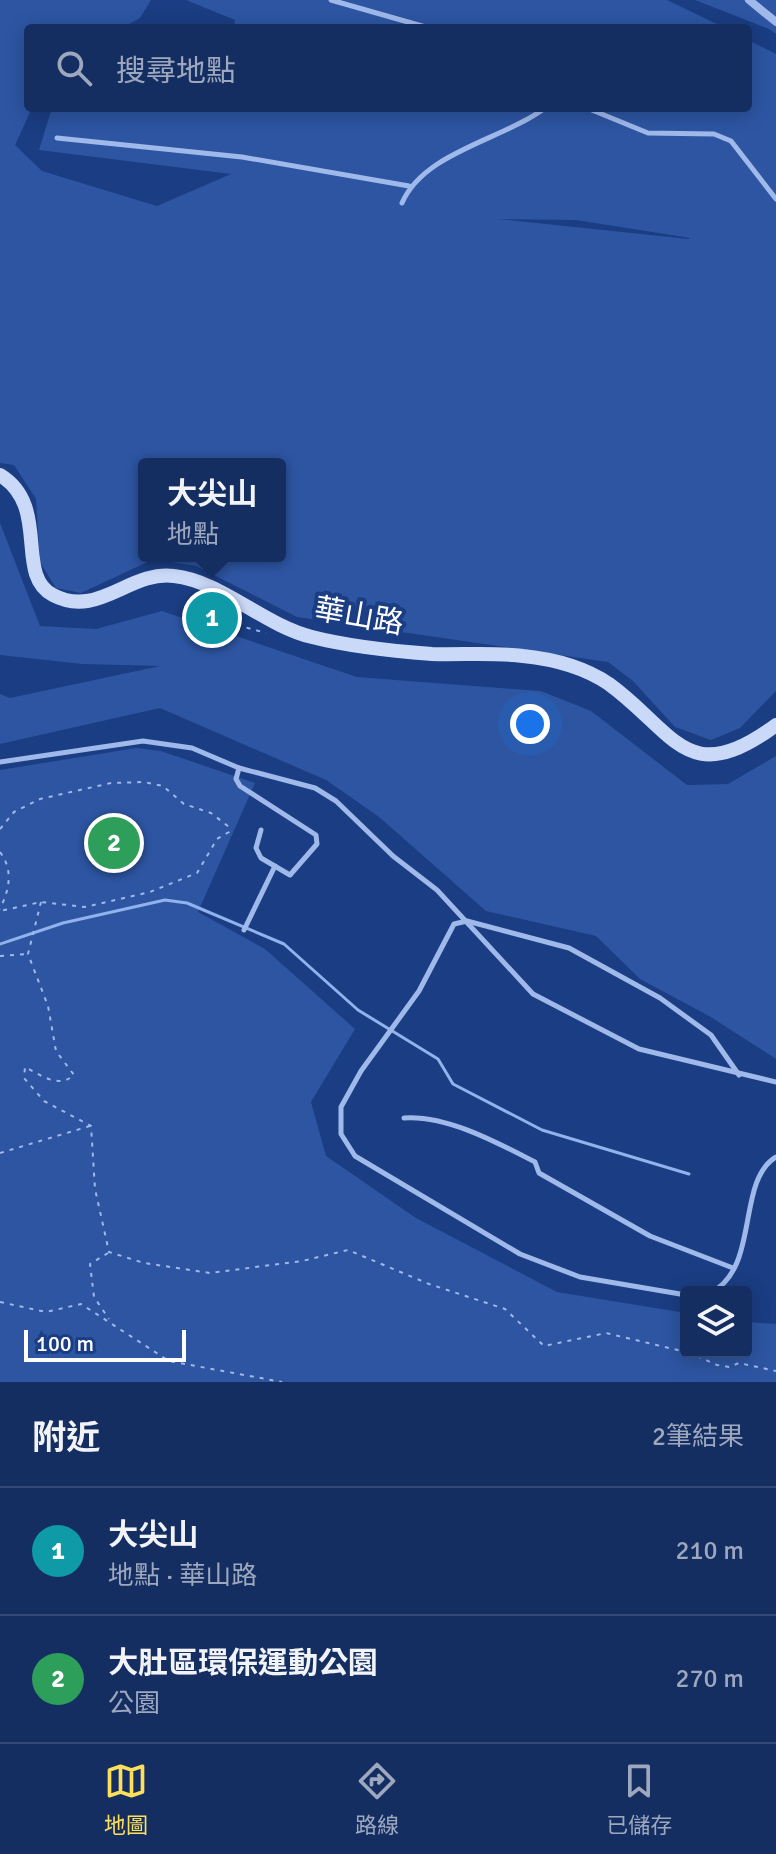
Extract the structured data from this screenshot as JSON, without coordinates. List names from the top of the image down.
{
  "streets": {
    "street": ["華山路"]
  },
  "scale_bar": "100 m",
  "page": {
    "search": "搜尋地點",
    "popup": ["大尖山", "地點"],
    "pins": ["1", "2"],
    "scale": "100 m",
    "heading": ["附近", "2筆結果"],
    "list": [
      {
        "mark": "1",
        "name": "大尖山",
        "note": "地點 · 華山路",
        "value": "210 m"
      },
      {
        "mark": "2",
        "name": "大肚區環保運動公園",
        "note": "公園",
        "value": "270 m"
      }
    ],
    "nav": ["地圖", "路線", "已儲存"]
  }
}
